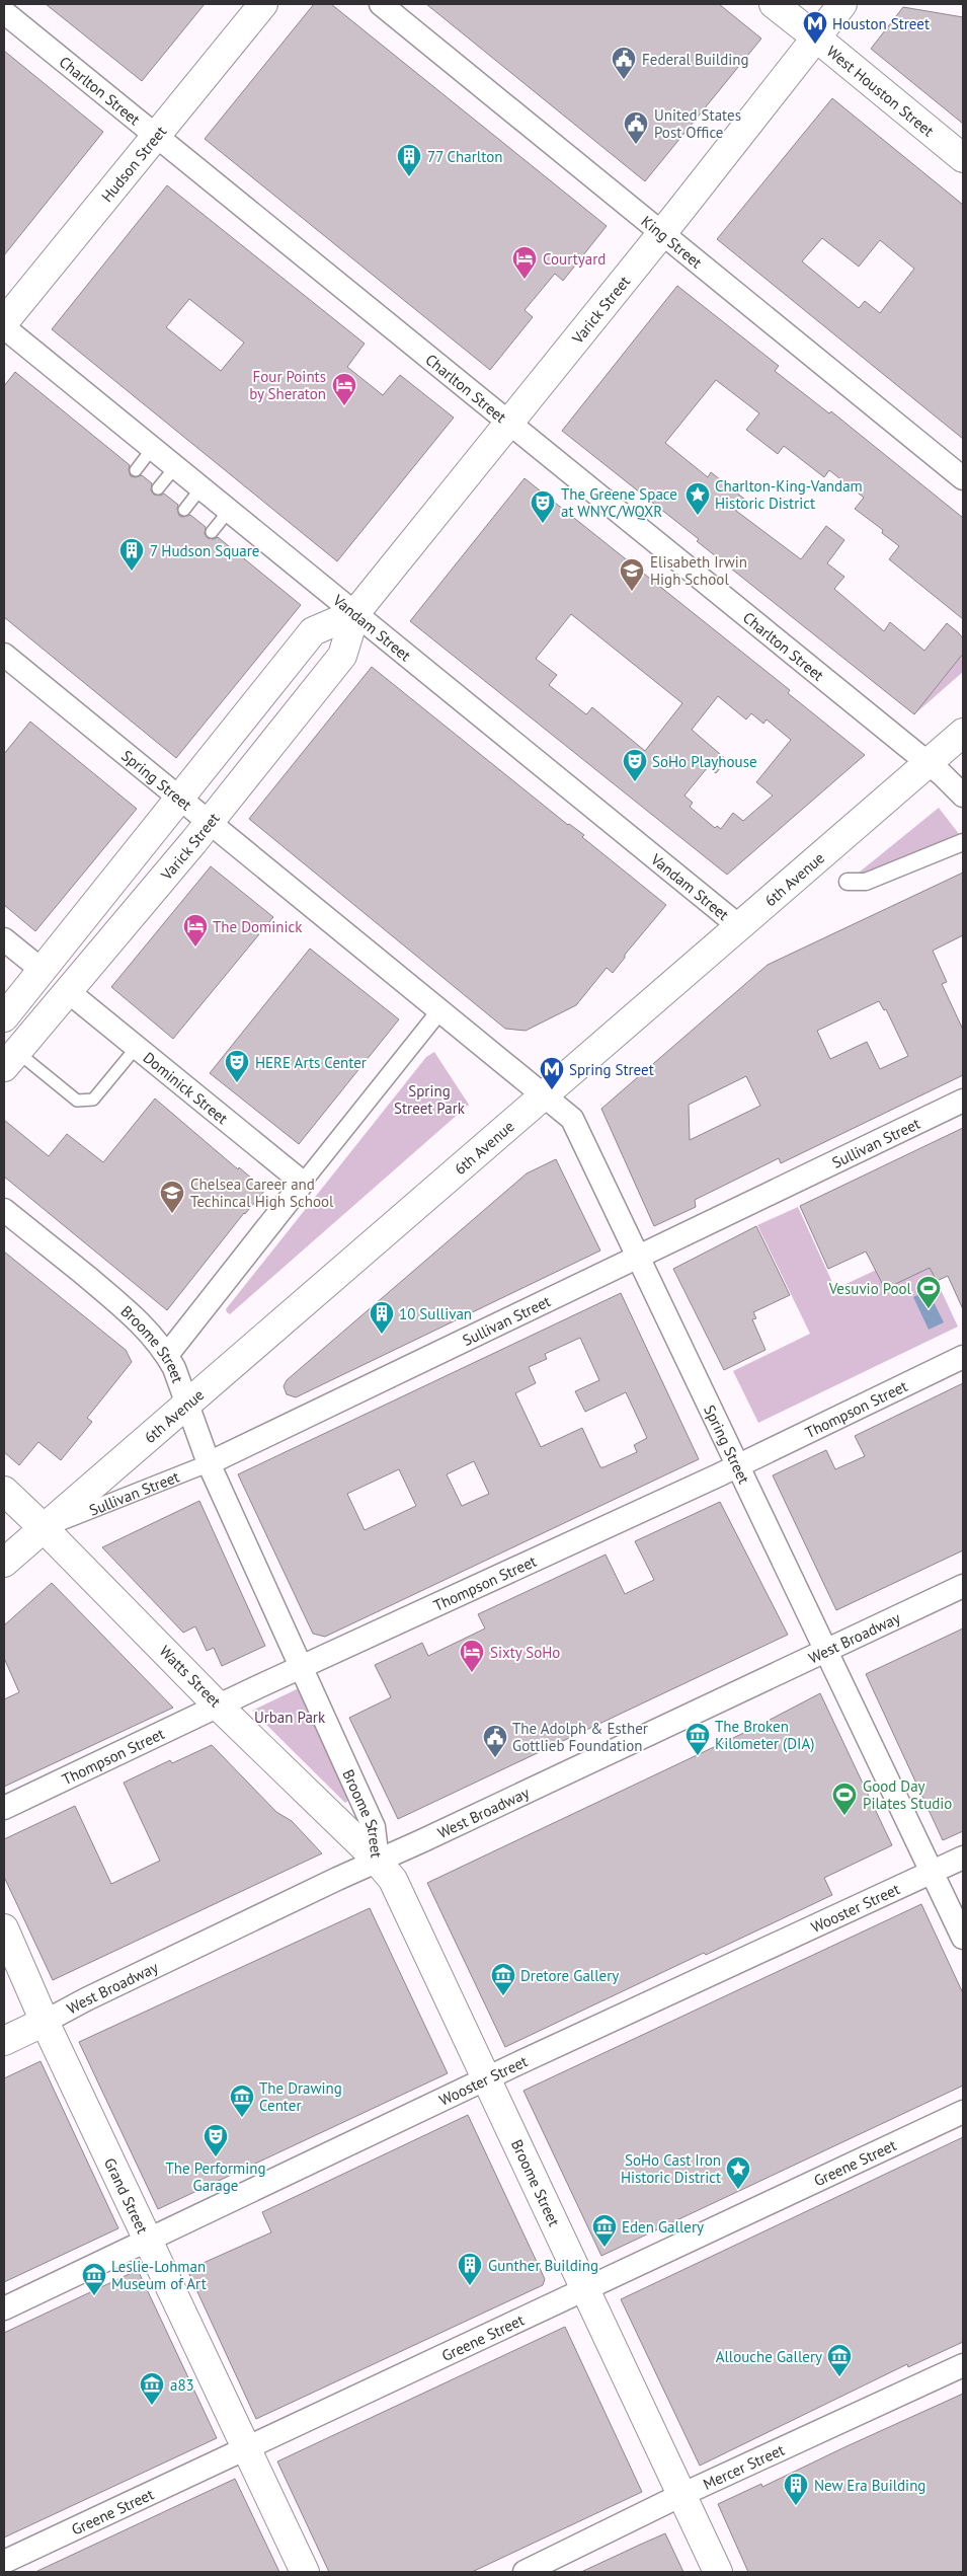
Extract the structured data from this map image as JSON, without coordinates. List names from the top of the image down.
{
  "streets": {
    "main road": [
      "West Houston Street",
      "Hudson Street",
      "Varick Street",
      "6th Avenue",
      "Broome Street",
      "West Broadway",
      "Watts Street",
      "Grand Street"
    ],
    "street": [
      "Charlton Street",
      "King Street",
      "Vandam Street",
      "Spring Street",
      "Dominick Street",
      "Sullivan Street",
      "Thompson Street",
      "Wooster Street",
      "Greene Street",
      "Mercer Street"
    ]
  },
  "crossings": [
    ["Charlton Street", "Hudson Street"],
    ["Charlton Street", "Varick Street"],
    ["Charlton Street", "6th Avenue"],
    ["West Houston Street", "Varick Street"],
    ["King Street", "Varick Street"],
    ["Varick Street", "Vandam Street"],
    ["Varick Street", "Spring Street"],
    ["Varick Street", "Dominick Street"],
    ["Vandam Street", "6th Avenue"],
    ["Spring Street", "6th Avenue"],
    ["Spring Street", "Sullivan Street"],
    ["Spring Street", "Thompson Street"],
    ["Spring Street", "West Broadway"],
    ["Spring Street", "Wooster Street"],
    ["6th Avenue", "Sullivan Street"],
    ["6th Avenue", "Broome Street"],
    ["6th Avenue", "Watts Street"],
    ["Sullivan Street", "Broome Street"],
    ["Sullivan Street", "Watts Street"],
    ["Broome Street", "Thompson Street"],
    ["Broome Street", "West Broadway"],
    ["Broome Street", "Watts Street"],
    ["Broome Street", "Wooster Street"],
    ["Broome Street", "Greene Street"],
    ["Broome Street", "Mercer Street"],
    ["Thompson Street", "Watts Street"],
    ["West Broadway", "Watts Street"],
    ["West Broadway", "Grand Street"],
    ["Wooster Street", "Grand Street"],
    ["Greene Street", "Grand Street"]
  ],
  "parks": ["Spring Street Park", "Urban Park"],
  "places": {
    "metro station": ["Houston Street", "Spring Street"],
    "public building": ["Federal Building", "United States Post Office", "The Adolph & Esther Gottlieb Foundation"],
    "building": [
      "77 Charlton",
      "7 Hudson Square",
      "10 Sullivan",
      "Gunther Building",
      "New Era Building"
    ],
    "hotel": [
      "Courtyard",
      "Four Points by Sheraton",
      "The Dominick",
      "Sixty SoHo"
    ],
    "place": ["Charlton-King-Vandam Historic District", "SoHo Cast Iron Historic District"],
    "theatre": [
      "The Greene Space at WNYC/WQXR",
      "SoHo Playhouse",
      "HERE Arts Center",
      "The Performing Garage"
    ],
    "school or university": ["Elisabeth Irwin High School", "Chelsea Career and Techincal High School"],
    "sports": ["Vesuvio Pool", "Good Day Pilates Studio"],
    "museum": [
      "The Broken Kilometer (DIA)",
      "Dretore Gallery",
      "The Drawing Center",
      "Eden Gallery",
      "Leslie-Lohman Museum of Art",
      "Allouche Gallery",
      "a83"
    ]
  }
}
